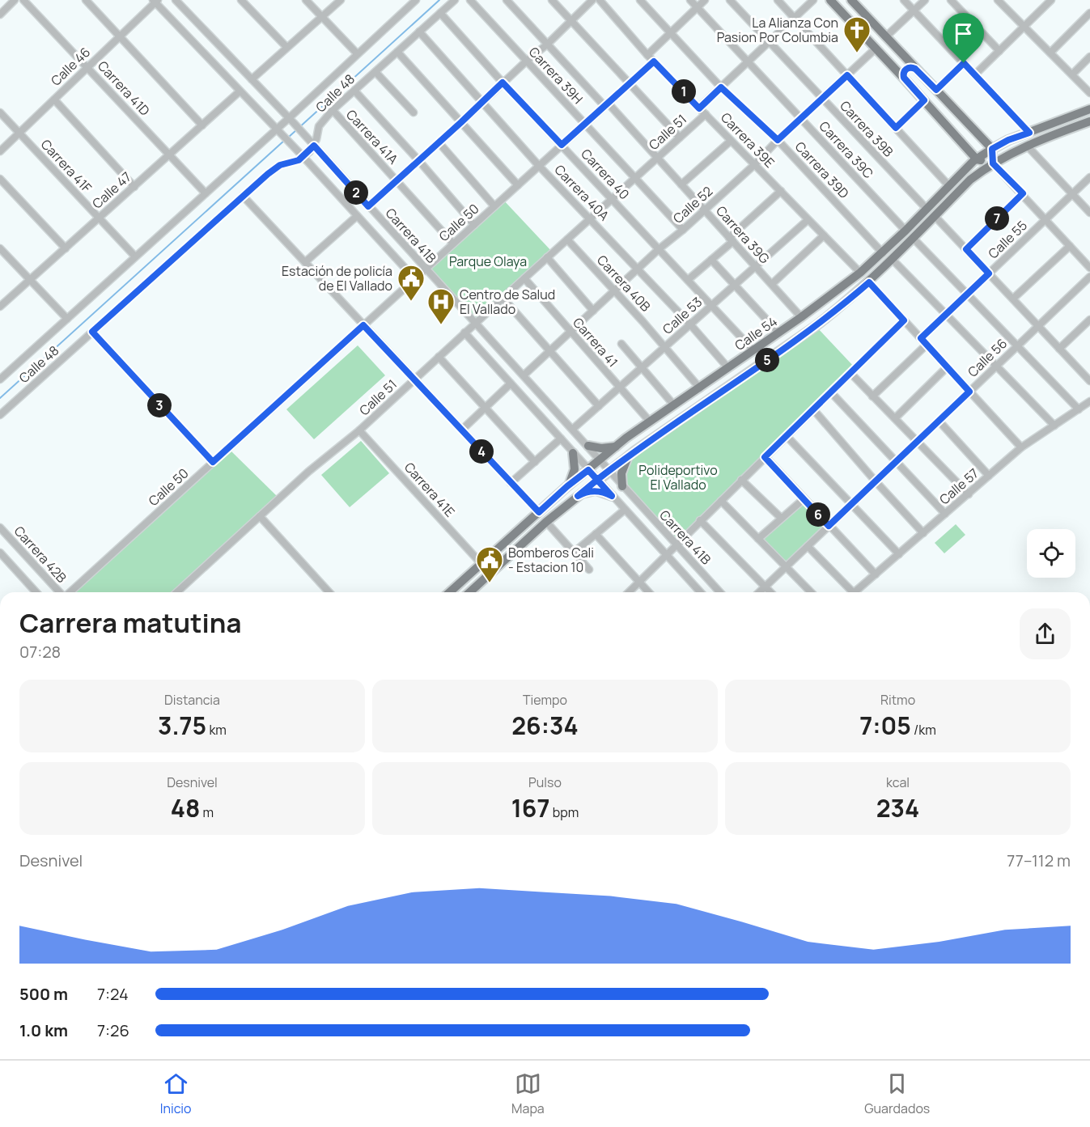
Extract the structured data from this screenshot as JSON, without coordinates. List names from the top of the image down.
{
  "streets": {
    "main road": ["Calle 54"],
    "street": [
      "Calle 46",
      "Carrera 39H",
      "Carrera 41D",
      "Calle 48",
      "Carrera 39B",
      "Calle 51",
      "Carrera 41A",
      "Carrera 39E",
      "Carrera 39C",
      "Carrera 41F",
      "Carrera 39D",
      "Carrera 40",
      "Calle 47",
      "Carrera 40A",
      "Calle 52",
      "Calle 50",
      "Carrera 39G",
      "Carrera 41B",
      "Calle 55",
      "Carrera 40B",
      "Calle 53",
      "Carrera 41",
      "Calle 56",
      "Calle 57",
      "Carrera 41E",
      "Carrera 42B"
    ]
  },
  "crossings": [
    ["Calle 46", "Carrera 41D"],
    ["Calle 46", "Carrera 41F"],
    ["Calle 46", "Carrera 41B"],
    ["Carrera 39H", "Calle 51"],
    ["Carrera 39H", "Calle 52"],
    ["Carrera 39H", "Calle 50"],
    ["Carrera 41D", "Calle 48"],
    ["Carrera 41D", "Calle 47"],
    ["Calle 48", "Carrera 41A"],
    ["Calle 48", "Carrera 41F"],
    ["Calle 48", "Carrera 40"],
    ["Calle 48", "Carrera 40A"],
    ["Calle 48", "Carrera 41B"],
    ["Carrera 39B", "Calle 51"],
    ["Carrera 39B", "Calle 52"],
    ["Carrera 39B", "Calle 54"],
    ["Calle 51", "Carrera 39E"],
    ["Calle 51", "Carrera 39C"],
    ["Calle 51", "Carrera 39D"],
    ["Calle 51", "Carrera 40"],
    ["Calle 51", "Carrera 40A"],
    ["Calle 51", "Carrera 39G"],
    ["Calle 51", "Carrera 41B"],
    ["Calle 51", "Carrera 40B"],
    ["Calle 51", "Carrera 41"],
    ["Calle 51", "Carrera 41E"],
    ["Carrera 41A", "Calle 50"],
    ["Carrera 39E", "Calle 52"],
    ["Carrera 39E", "Calle 50"],
    ["Carrera 39E", "Calle 53"],
    ["Carrera 39E", "Calle 54"],
    ["Carrera 39C", "Calle 52"],
    ["Carrera 39C", "Calle 54"],
    ["Carrera 41F", "Calle 47"],
    ["Carrera 39D", "Calle 52"],
    ["Carrera 39D", "Calle 54"],
    ["Carrera 40", "Calle 52"],
    ["Carrera 40", "Calle 50"],
    ["Carrera 40", "Calle 53"],
    ["Carrera 40", "Calle 54"],
    ["Calle 47", "Carrera 41B"],
    ["Carrera 40A", "Calle 52"],
    ["Carrera 40A", "Calle 50"],
    ["Carrera 40A", "Calle 53"],
    ["Carrera 40A", "Calle 54"],
    ["Calle 52", "Carrera 39G"],
    ["Calle 52", "Carrera 41B"],
    ["Calle 52", "Carrera 40B"],
    ["Calle 52", "Carrera 41"],
    ["Calle 50", "Carrera 39G"],
    ["Calle 50", "Carrera 41B"],
    ["Carrera 39G", "Calle 53"],
    ["Carrera 39G", "Calle 54"],
    ["Carrera 41B", "Calle 53"],
    ["Carrera 41B", "Calle 54"],
    ["Carrera 40B", "Calle 53"],
    ["Carrera 40B", "Calle 54"],
    ["Calle 53", "Carrera 41"],
    ["Calle 54", "Carrera 41"],
    ["Calle 54", "Carrera 41E"]
  ],
  "parks": ["Parque Olaya", "Polideportivo El Vallado"],
  "places": {
    "church": ["La Alianza Con Pasion Por Columbia"],
    "public building": ["Estación de policía de El Vallado", "Bomberos Cali - Estacion 10"],
    "hospital": ["Centro de Salud El Vallado"]
  },
  "page": {
    "pins": [
      "1",
      "2",
      "7",
      "5",
      "3",
      "4",
      "6"
    ],
    "heading": ["Carrera matutina", "07:28"],
    "stats": [
      ["Distancia", "3.75 km"],
      ["Tiempo", "26:34"],
      ["Ritmo", "7:05 /km"],
      ["Desnivel", "48 m"],
      ["Pulso", "167 bpm"],
      ["kcal", "234"]
    ],
    "chart": ["Desnivel", "77–112 m"],
    "list": [
      {
        "name": "500 m",
        "note": "7:24"
      },
      {
        "name": "1.0 km",
        "note": "7:26"
      }
    ],
    "tabs": ["Inicio", "Mapa", "Guardados"]
  }
}
